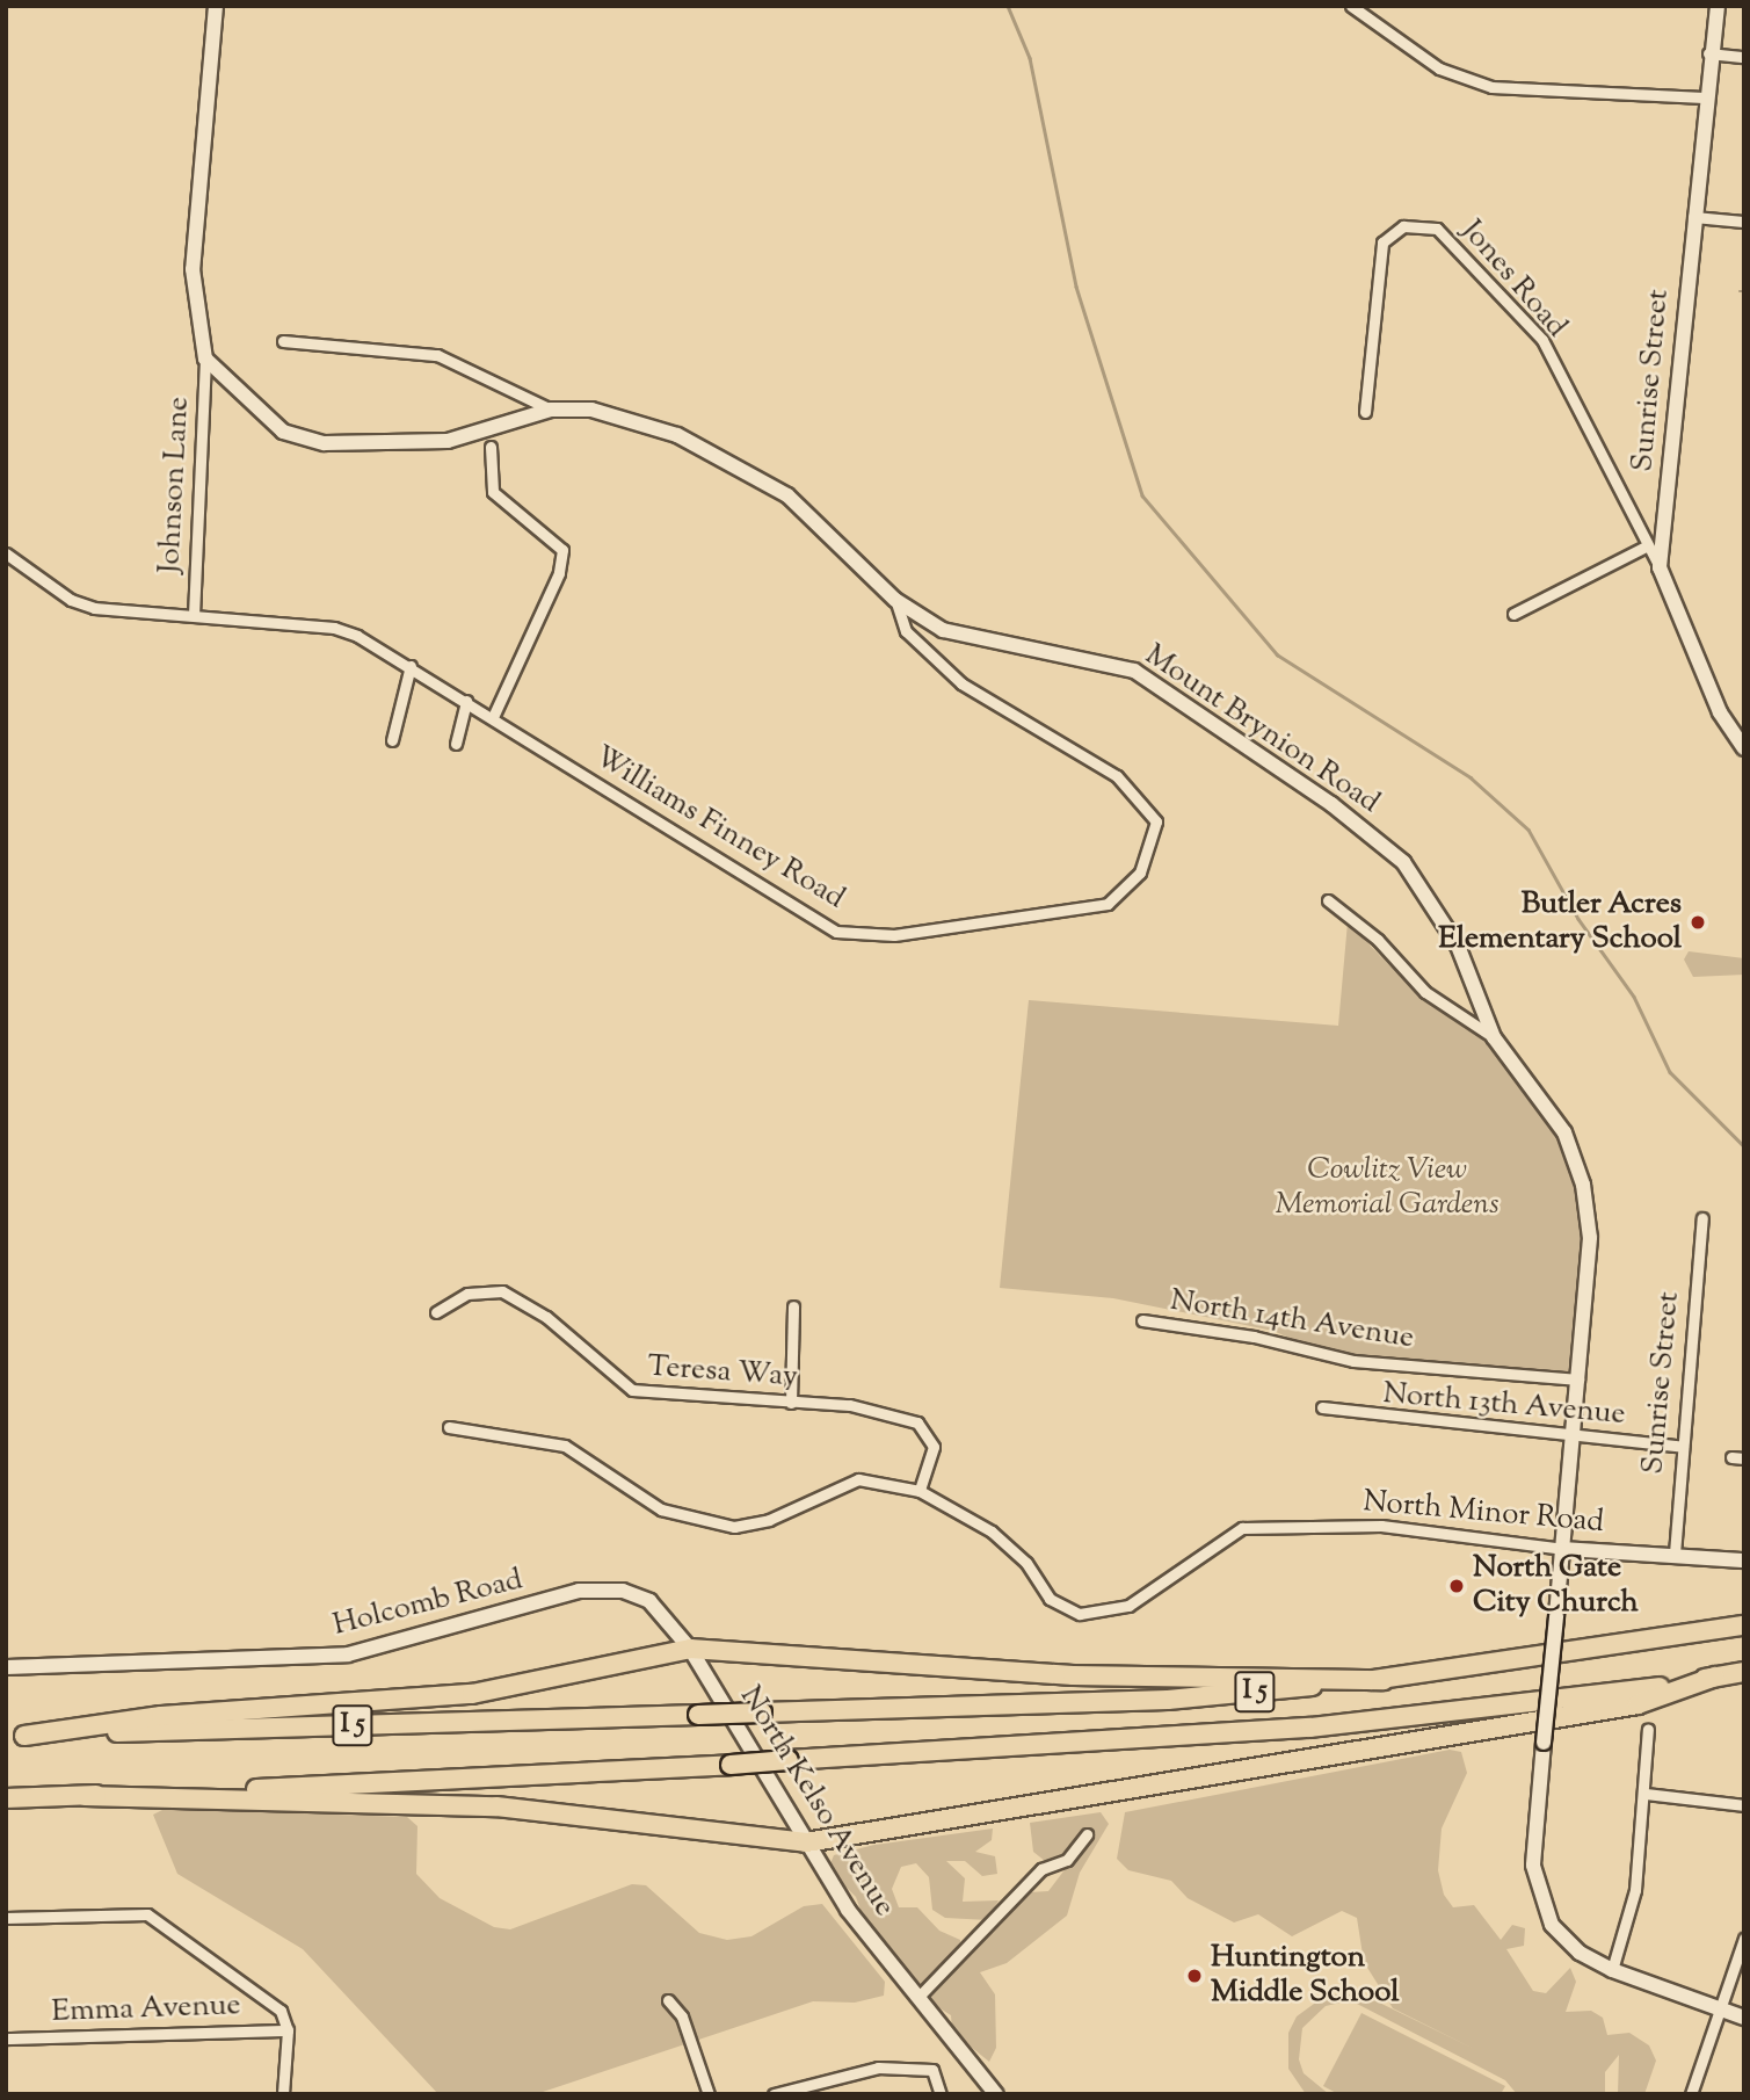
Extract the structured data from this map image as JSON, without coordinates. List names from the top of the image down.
{
  "streets": {
    "highway": ["I 5"],
    "street": [
      "Jones Road",
      "Sunrise Street",
      "Johnson Lane",
      "Mount Brynion Road",
      "Williams Finney Road",
      "North 14th Avenue",
      "Teresa Way",
      "North 13th Avenue",
      "North Minor Road",
      "Holcomb Road",
      "North Kelso Avenue",
      "Emma Avenue"
    ]
  },
  "crossings": [
    ["Jones Road", "Sunrise Street"],
    ["Sunrise Street", "North 13th Avenue"],
    ["Sunrise Street", "North Minor Road"],
    ["Johnson Lane", "Mount Brynion Road"],
    ["Johnson Lane", "Williams Finney Road"],
    ["Mount Brynion Road", "Williams Finney Road"],
    ["Mount Brynion Road", "North 14th Avenue"],
    ["Mount Brynion Road", "North 13th Avenue"],
    ["Mount Brynion Road", "North Minor Road"],
    ["Teresa Way", "North Minor Road"],
    ["Holcomb Road", "North Kelso Avenue"]
  ],
  "parks": ["Cowlitz View Memorial Gardens"],
  "places": ["Butler Acres Elementary School", "North Gate City Church", "Huntington Middle School"]
}
